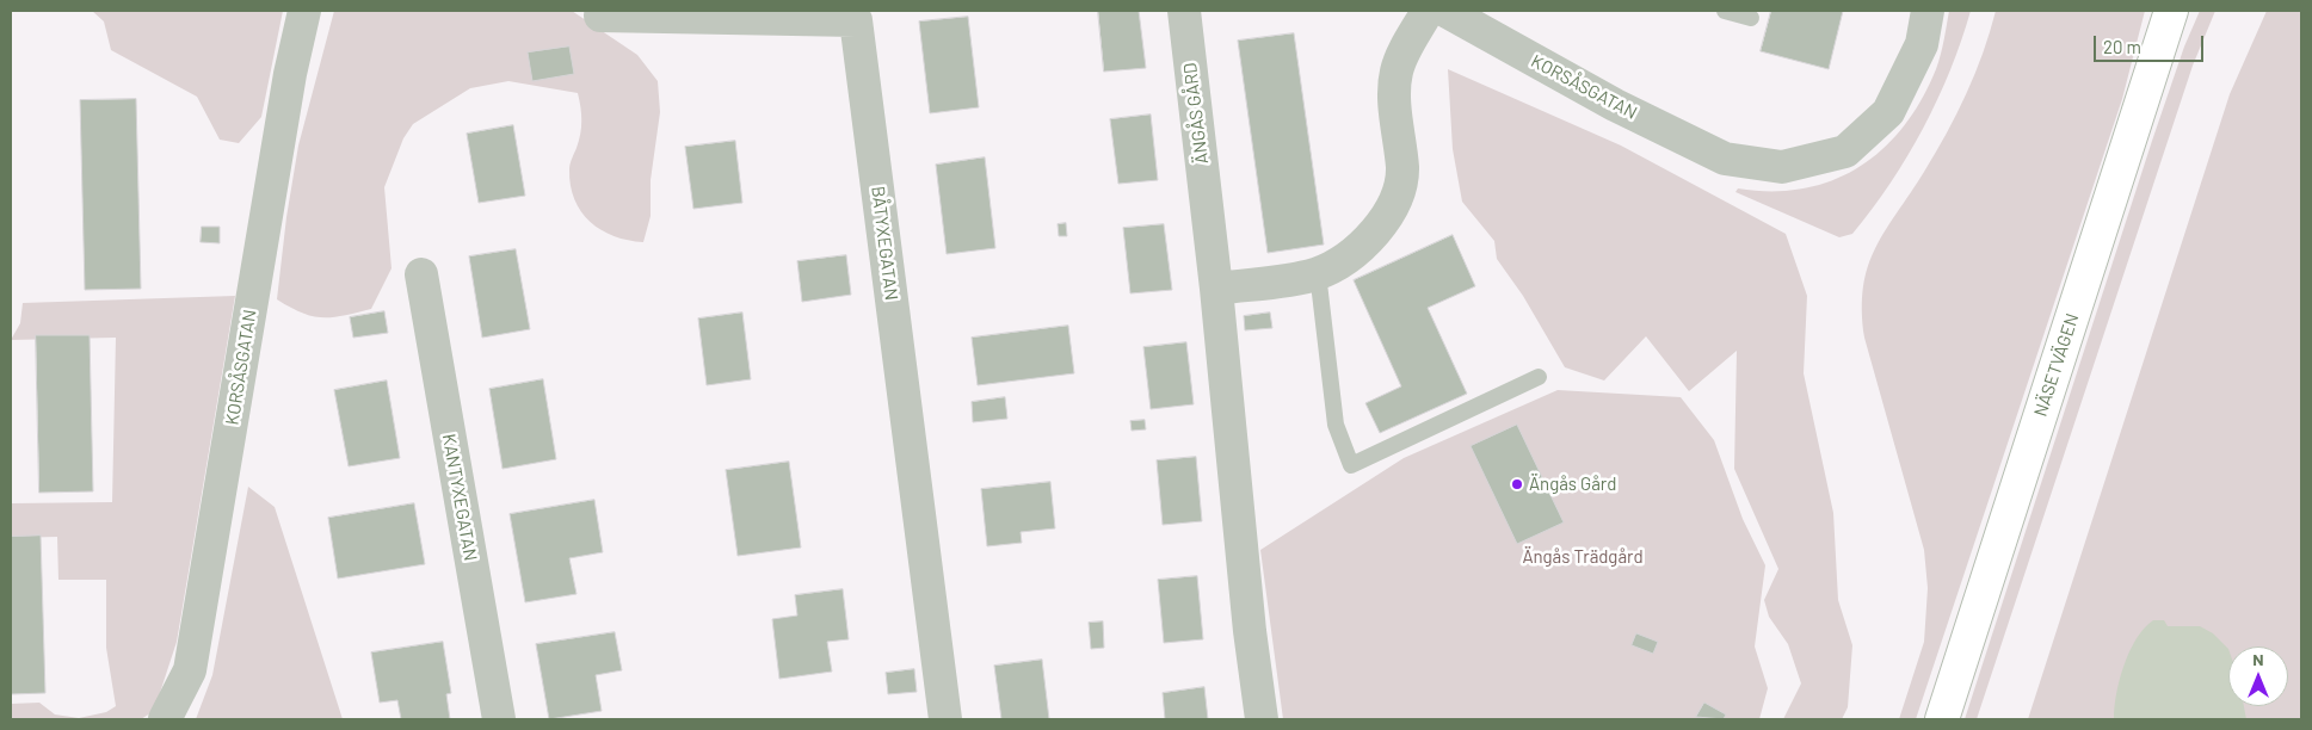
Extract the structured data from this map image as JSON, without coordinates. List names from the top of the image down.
{
  "streets": {
    "street": [
      "KORSÅSGATAN",
      "ÄNGÅS GÅRD",
      "BÅTYXEGATAN",
      "NÄSETVÄGEN",
      "KANTYXEGATAN"
    ]
  },
  "parks": ["Ängås Trädgård"],
  "places": ["Ängås Gård"],
  "scale_bar": "20 m",
  "north": "top"
}
